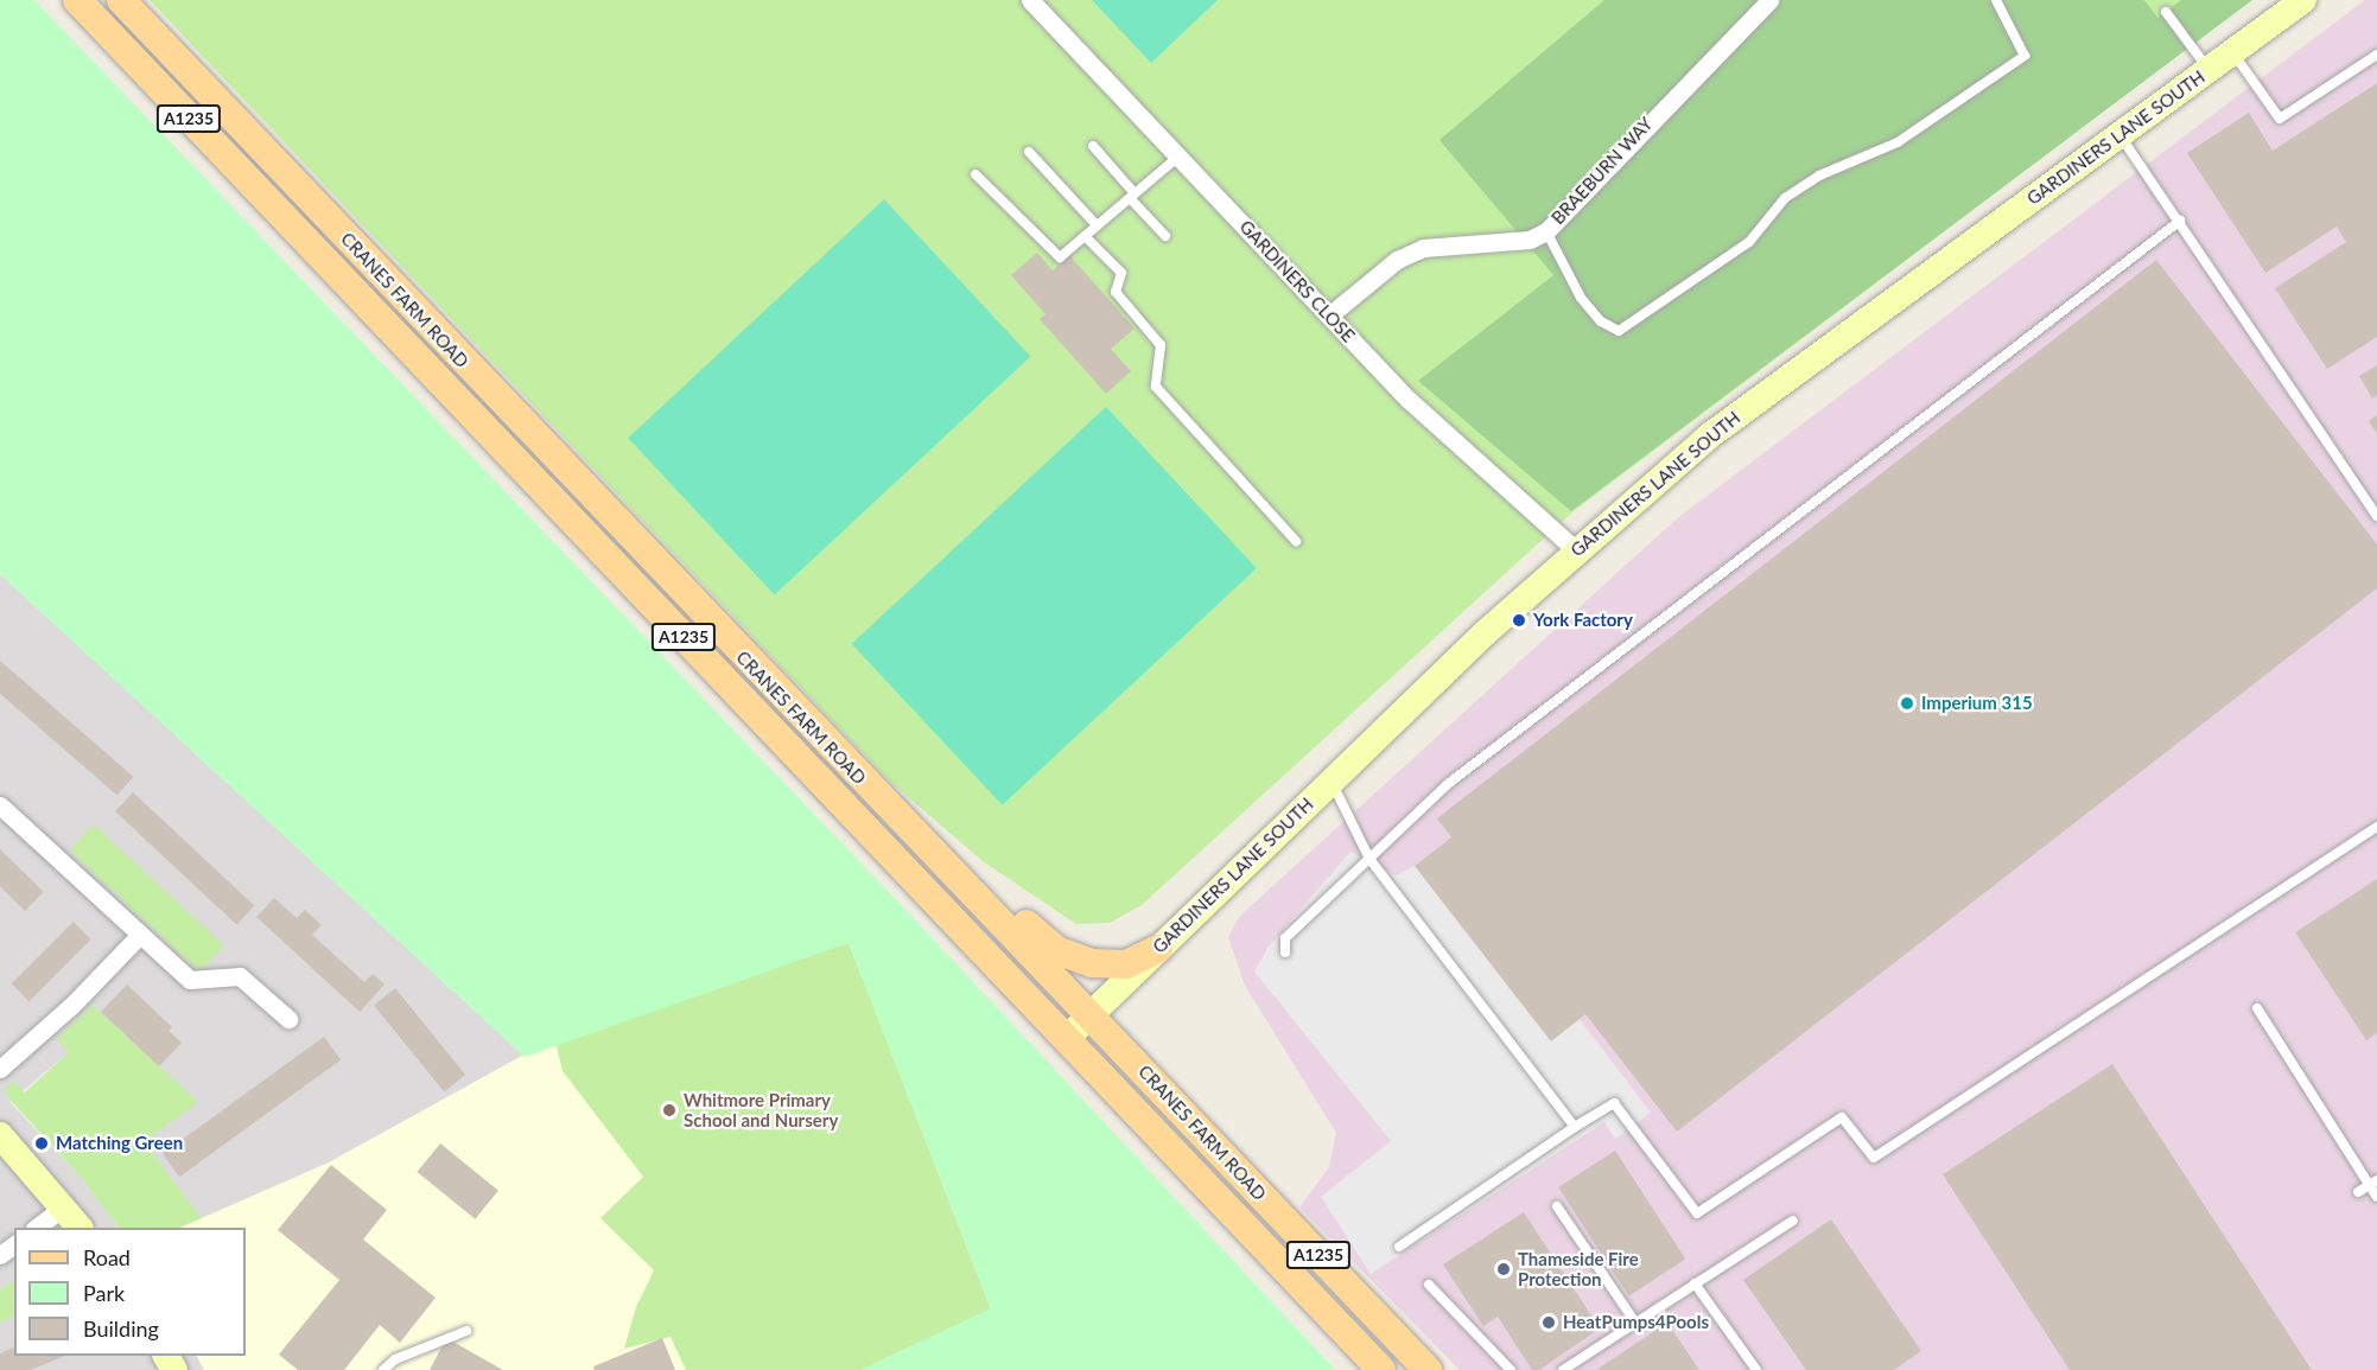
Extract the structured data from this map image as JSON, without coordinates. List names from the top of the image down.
{
  "streets": {
    "main road": ["A1235", "CRANES FARM ROAD"],
    "street": ["GARDINERS LANE SOUTH", "BRAEBURN WAY", "GARDINERS CLOSE"]
  },
  "crossings": [
    ["A1235", "GARDINERS LANE SOUTH"],
    ["A1235", "CRANES FARM ROAD"],
    ["GARDINERS LANE SOUTH", "GARDINERS CLOSE"],
    ["GARDINERS LANE SOUTH", "CRANES FARM ROAD"],
    ["BRAEBURN WAY", "GARDINERS CLOSE"]
  ],
  "places": [
    "York Factory",
    "Imperium 315",
    "Whitmore Primary School and Nursery",
    "Matching Green",
    "Thameside Fire Protection",
    "HeatPumps4Pools"
  ],
  "legend": ["Road", "Park", "Building"]
}
